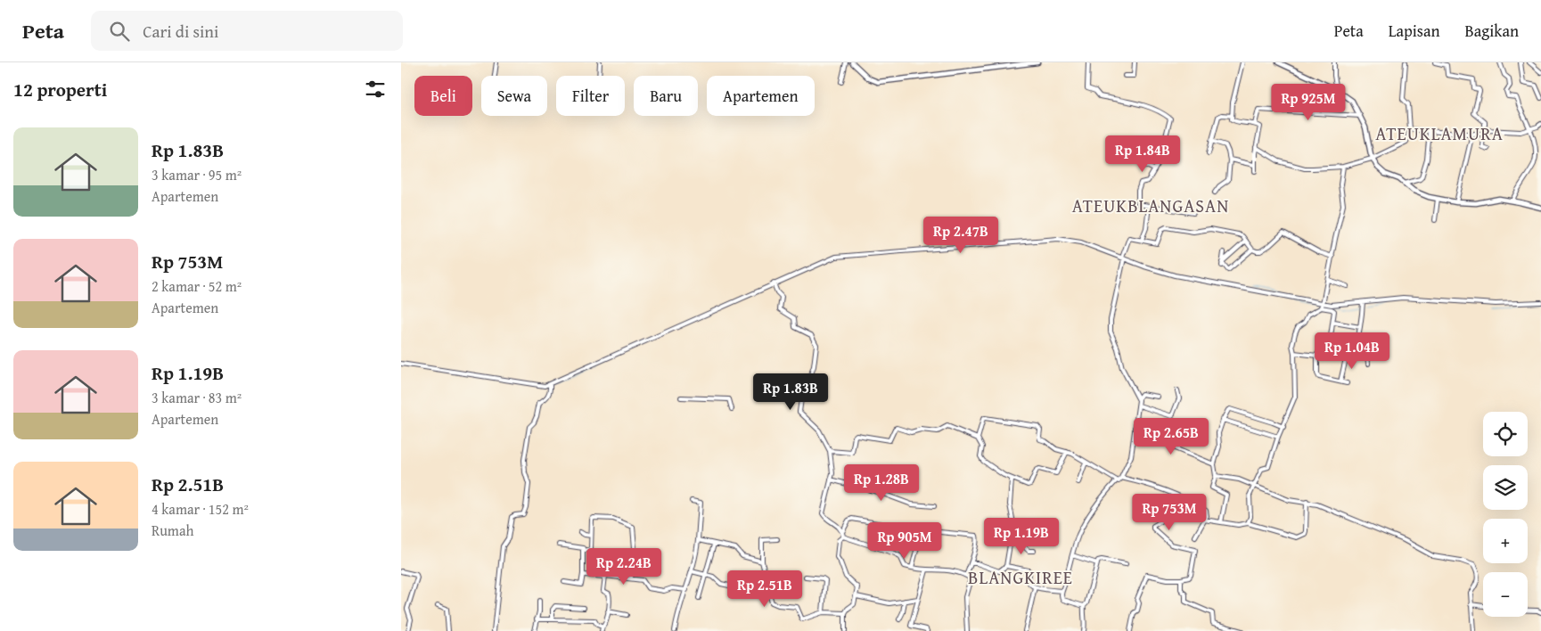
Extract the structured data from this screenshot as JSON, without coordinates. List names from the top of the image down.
{
  "districts": ["ATEUKLAMURA", "ATEUKBLANGASAN", "BLANGKIREE"],
  "page": {
    "header": "Peta",
    "search": "Cari di sini",
    "nav": ["Peta", "Lapisan", "Bagikan"],
    "heading": "12 properti",
    "chip": [
      "Beli",
      "Sewa",
      "Filter",
      "Baru",
      "Apartemen"
    ],
    "price": [
      "Rp 925M",
      "Rp 1.84B",
      "Rp 2.47B",
      "Rp 1.04B",
      "Rp 1.83B",
      "Rp 2.65B",
      "Rp 1.28B",
      "Rp 753M",
      "Rp 1.19B",
      "Rp 905M",
      "Rp 2.24B",
      "Rp 2.51B"
    ],
    "list": [
      {
        "name": "Rp 1.83B",
        "note": "3 kamar · 95 m² · Apartemen"
      },
      {
        "name": "Rp 753M",
        "note": "2 kamar · 52 m² · Apartemen"
      },
      {
        "name": "Rp 1.19B",
        "note": "3 kamar · 83 m² · Apartemen"
      },
      {
        "name": "Rp 2.51B",
        "note": "4 kamar · 152 m² · Rumah"
      }
    ],
    "map_buttons": ["+", "−"]
  }
}
